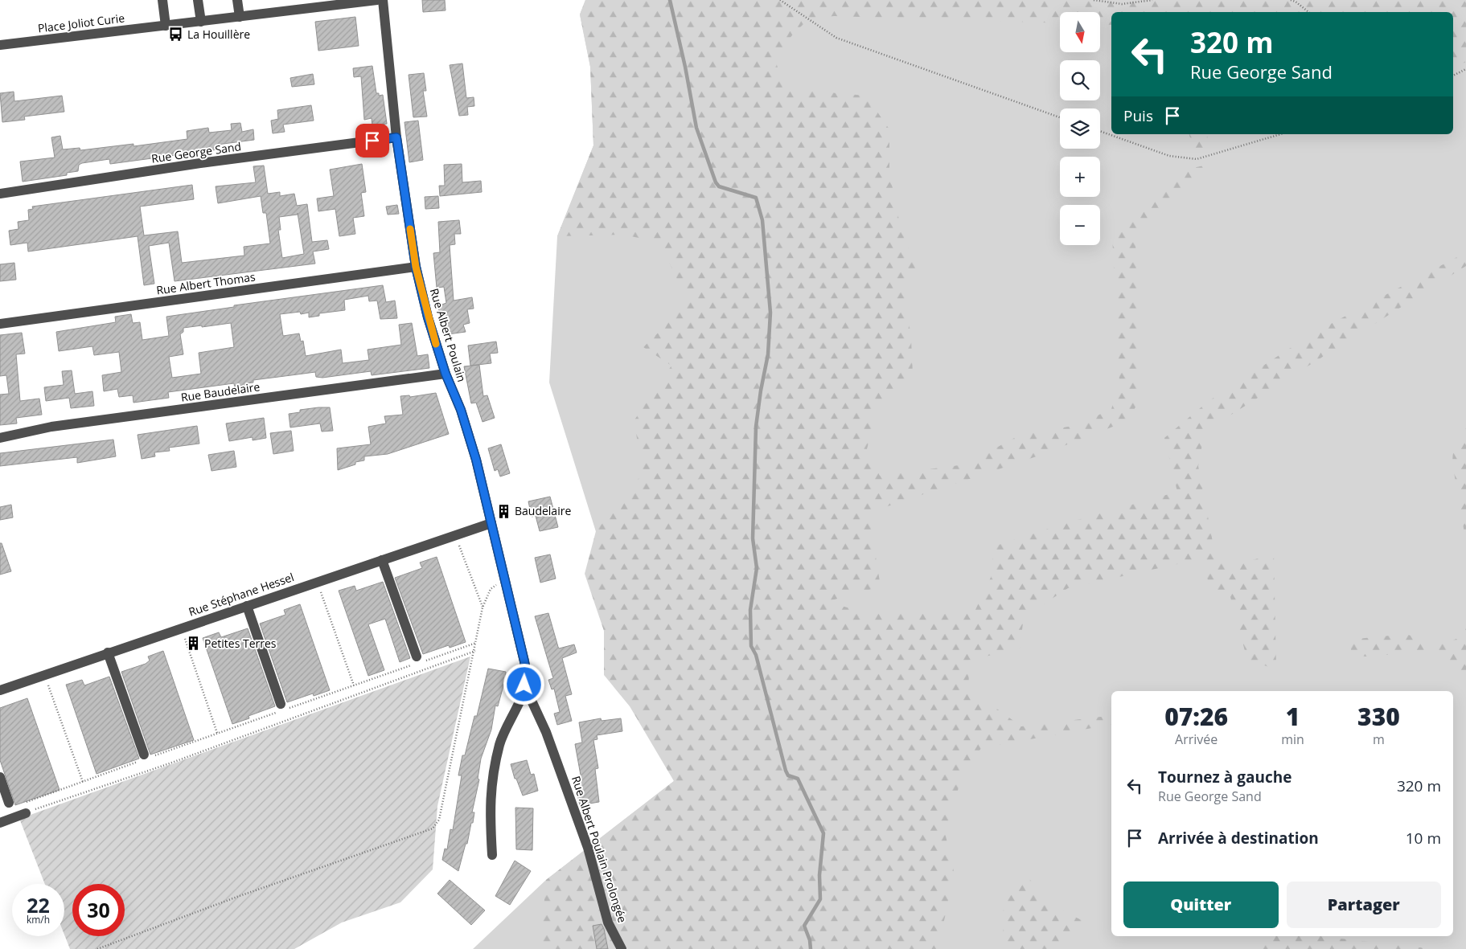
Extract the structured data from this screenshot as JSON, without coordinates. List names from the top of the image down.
{
  "streets": {
    "street": [
      "Place Joliot Curie",
      "Rue George Sand",
      "Rue Albert Thomas",
      "Rue Albert Poulain",
      "Rue Baudelaire",
      "Rue Stéphane Hessel",
      "Rue Albert Poulain Prolongée"
    ]
  },
  "crossings": [
    ["Rue George Sand", "Rue Albert Poulain"],
    ["Rue Albert Thomas", "Rue Albert Poulain"],
    ["Rue Albert Poulain", "Rue Baudelaire"],
    ["Rue Albert Poulain", "Rue Stéphane Hessel"],
    ["Rue Albert Poulain", "Rue Albert Poulain Prolongée"]
  ],
  "places": {
    "bus stop": ["La Houillère"],
    "building": ["Baudelaire", "Petites Terres"]
  },
  "north": "bottom",
  "page": {
    "map_buttons": ["+", "−"],
    "turn": ["320 m", "Rue George Sand"],
    "then": "Puis",
    "eta": [
      "07:26",
      "Arrivée",
      "1",
      "min",
      "330",
      "m"
    ],
    "list": [
      {
        "name": "Tournez à gauche",
        "note": "Rue George Sand",
        "value": "320 m"
      },
      {
        "name": "Arrivée à destination",
        "value": "10 m"
      }
    ],
    "buttons": ["Quitter", "Partager"],
    "speed": "22 km/h",
    "limit": "30"
  }
}
